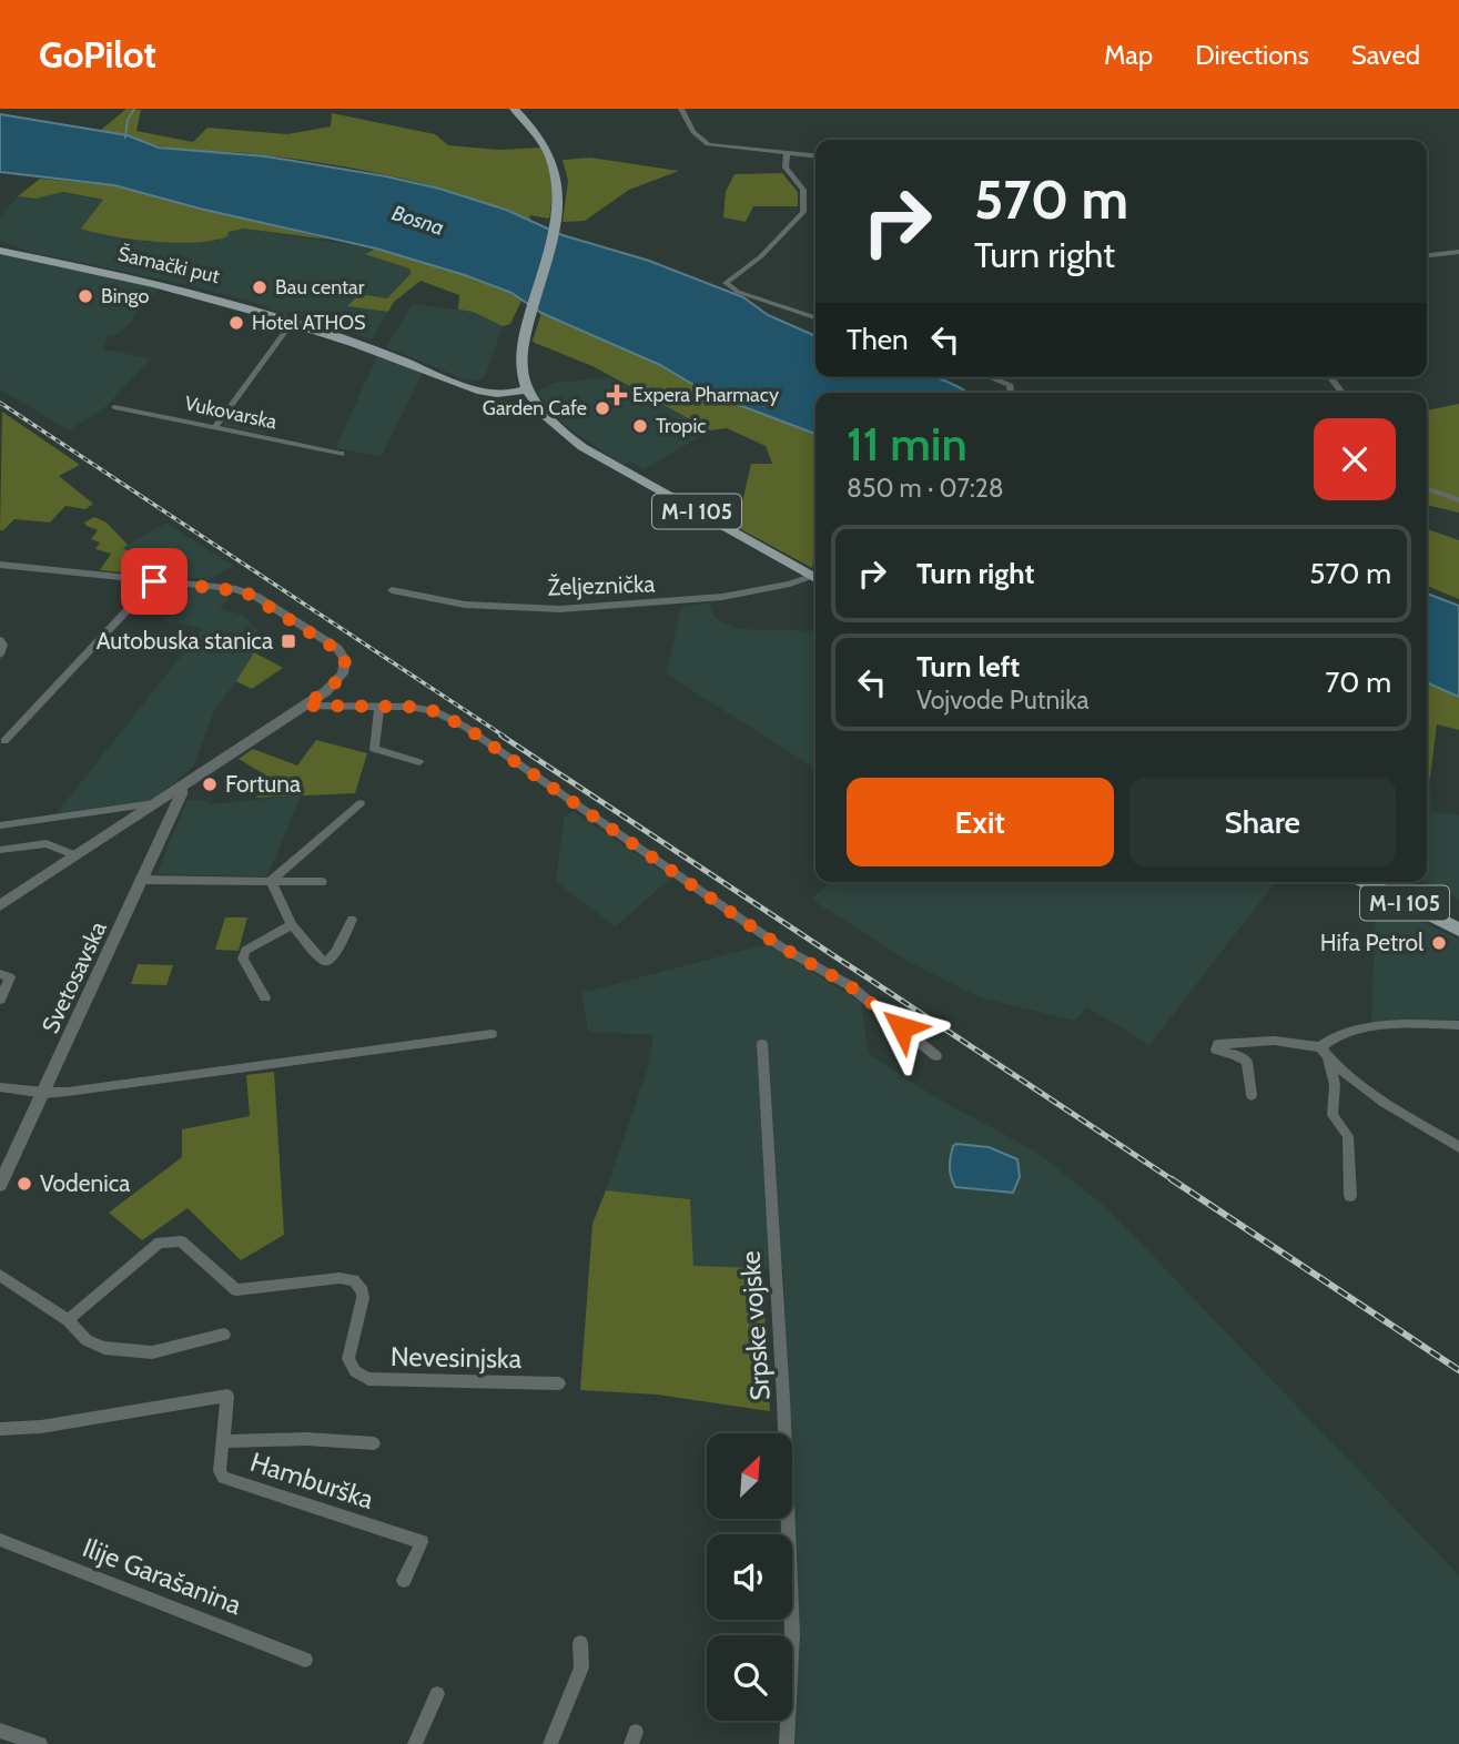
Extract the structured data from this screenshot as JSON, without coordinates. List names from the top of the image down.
{
  "streets": {
    "main road": ["Šamački put", "M-I 105"],
    "street": [
      "Vukovarska",
      "Željeznička",
      "Svetosavska",
      "Srpske vojske",
      "Nevesinjska",
      "Hamburška",
      "Ilije Garašanina"
    ]
  },
  "crossings": [
    ["Šamački put", "M-I 105"],
    ["M-I 105", "Željeznička"]
  ],
  "water": ["Bosna"],
  "places": {
    "other": [
      "Bau centar",
      "Bingo",
      "Hotel ATHOS",
      "Garden Cafe",
      "Tropic",
      "Fortuna",
      "Hifa Petrol",
      "Vodenica"
    ],
    "health": ["Expera Pharmacy"],
    "transit": ["Autobuska stanica"]
  },
  "north": "top right",
  "page": {
    "header": "GoPilot",
    "nav": ["Map", "Directions", "Saved"],
    "turn": ["570 m", "Turn right"],
    "then": "Then",
    "heading": ["11 min", "850 m · 07:28"],
    "list": [
      {
        "name": "Turn right",
        "value": "570 m"
      },
      {
        "name": "Turn left",
        "note": "Vojvode Putnika",
        "value": "70 m"
      }
    ],
    "buttons": ["Exit", "Share"]
  }
}
